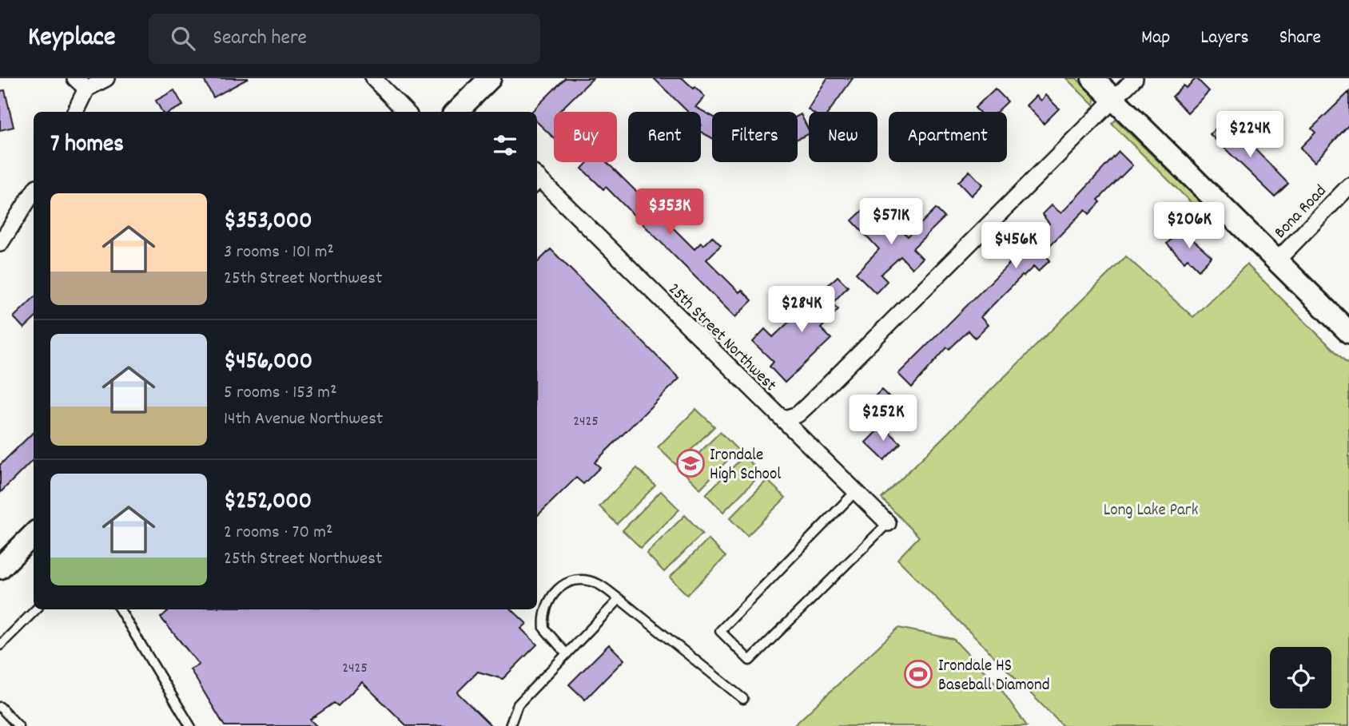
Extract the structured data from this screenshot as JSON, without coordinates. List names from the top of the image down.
{
  "streets": {
    "street": ["Bona Road", "25th Street Northwest"]
  },
  "parks": ["Long Lake Park"],
  "places": {
    "school or university": ["Irondale High School"],
    "sports": ["Irondale HS Baseball Diamond"]
  },
  "house_numbers": ["2425", "2425"],
  "page": {
    "header": "Keyplace",
    "search": "Search here",
    "nav": ["Map", "Layers", "Share"],
    "price": [
      "$224K",
      "$353K",
      "$571K",
      "$206K",
      "$456K",
      "$284K",
      "$252K"
    ],
    "chip": [
      "Buy",
      "Rent",
      "Filters",
      "New",
      "Apartment"
    ],
    "heading": "7 homes",
    "list": [
      {
        "name": "$353,000",
        "note": "3 rooms · 101 m² · 25th Street Northwest"
      },
      {
        "name": "$456,000",
        "note": "5 rooms · 153 m² · 14th Avenue Northwest"
      },
      {
        "name": "$252,000",
        "note": "2 rooms · 70 m² · 25th Street Northwest"
      }
    ]
  }
}
